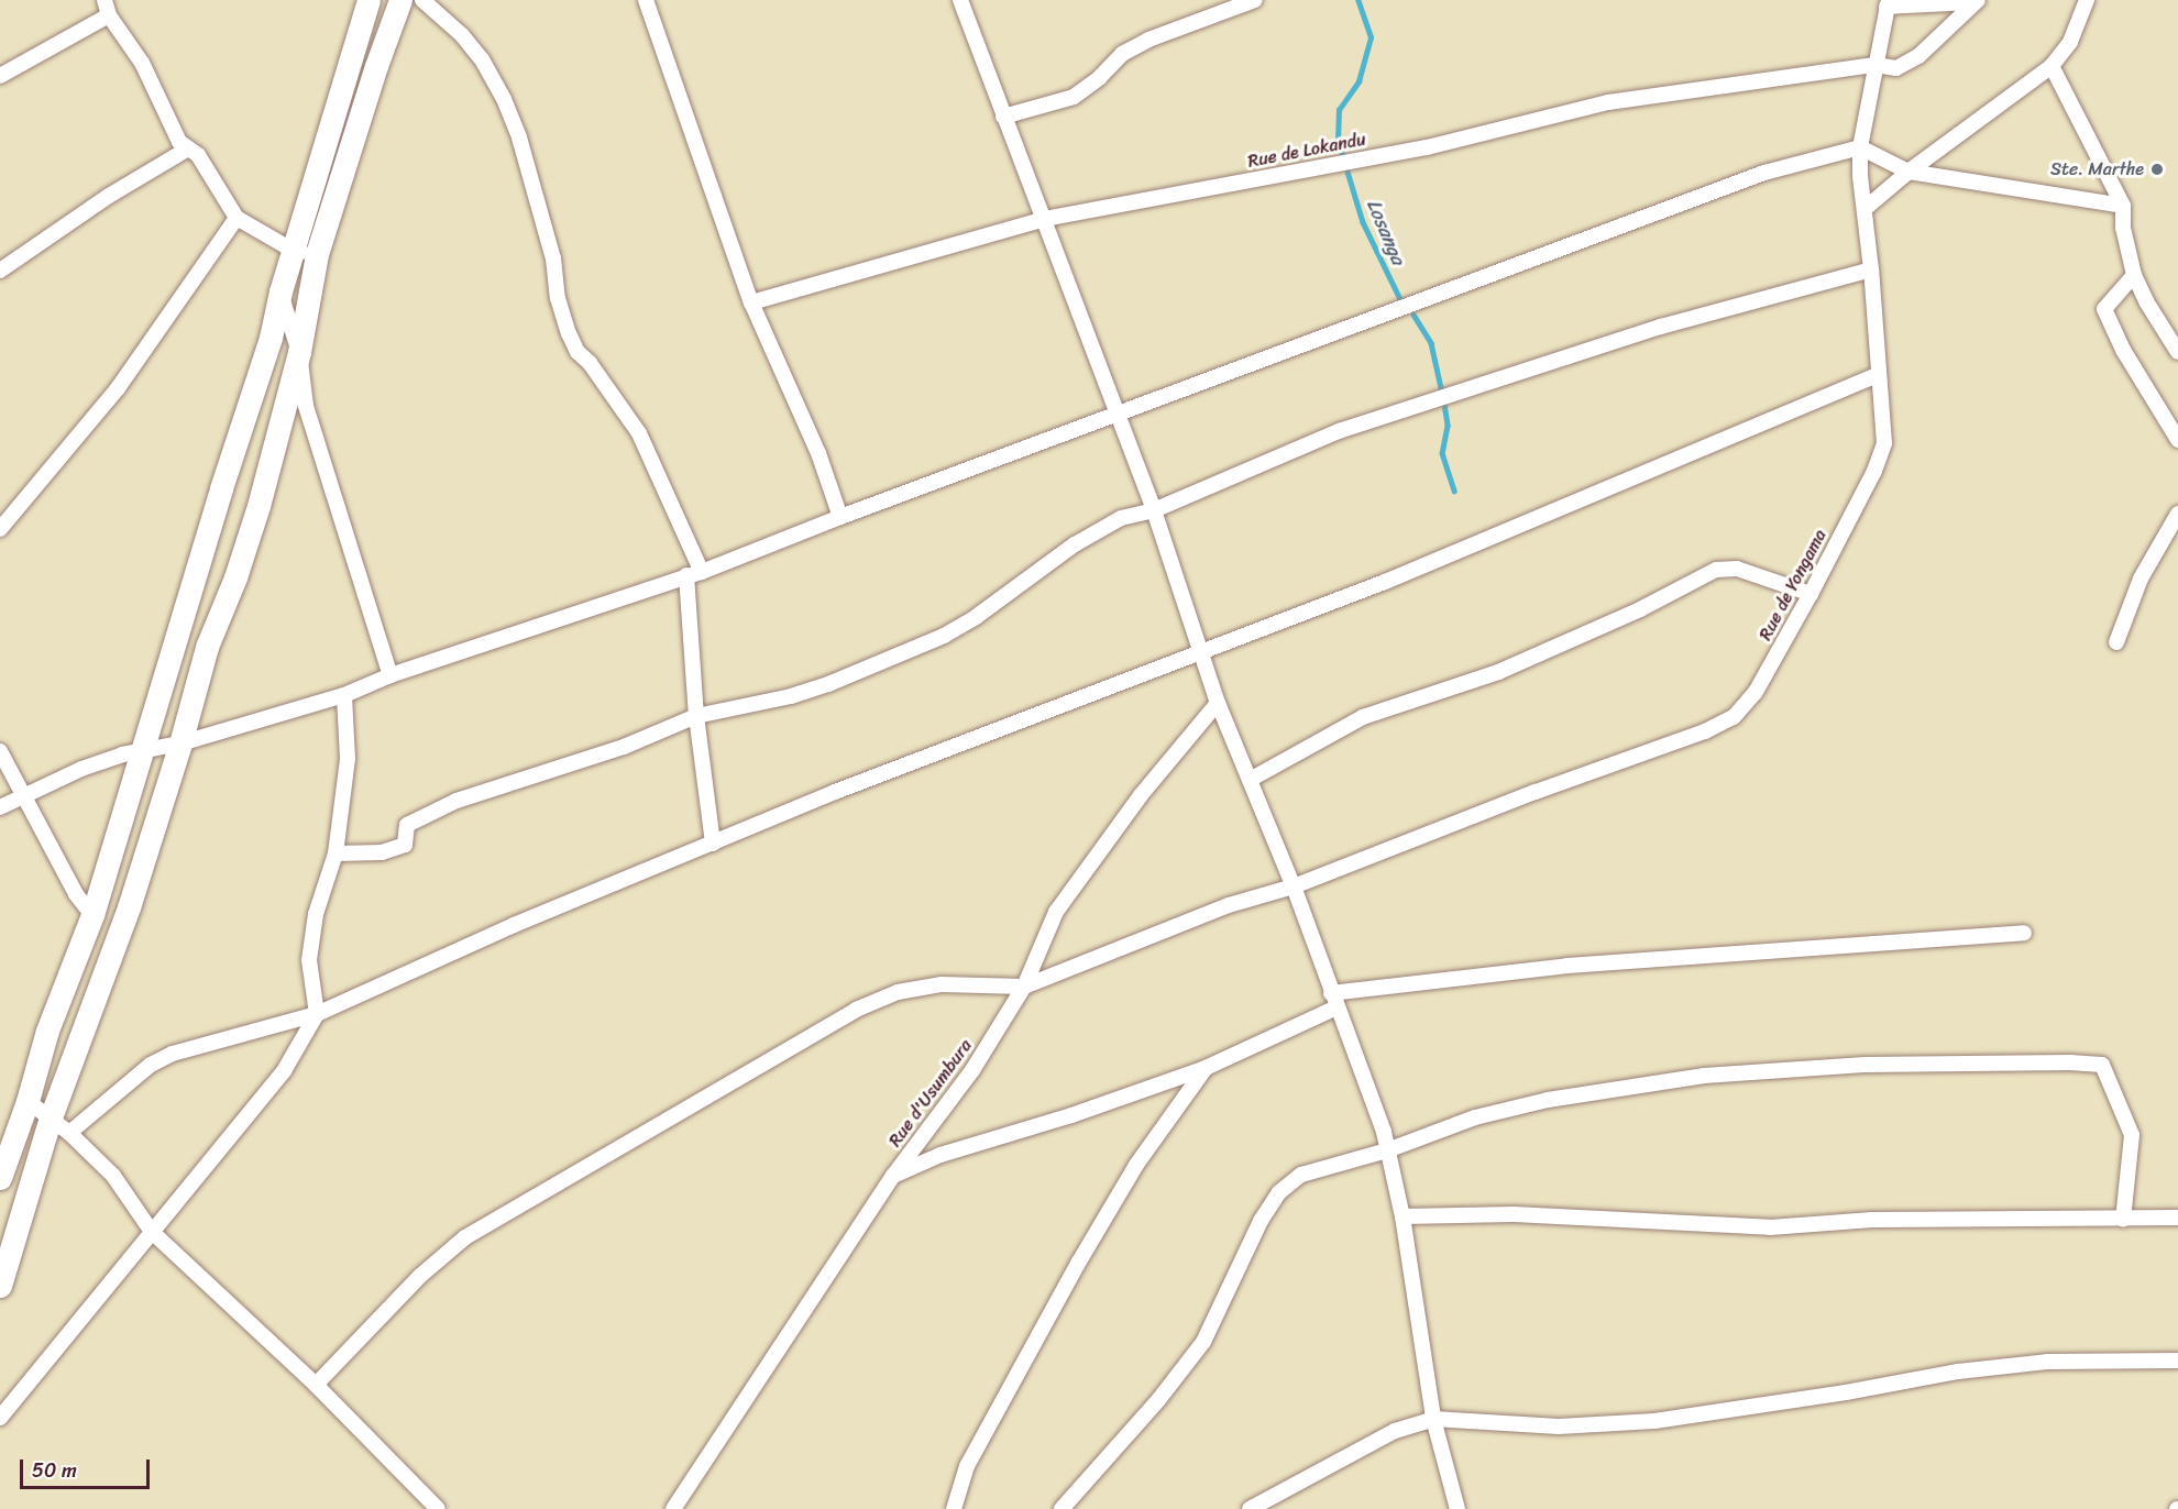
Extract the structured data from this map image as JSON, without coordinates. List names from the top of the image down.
{
  "streets": {
    "street": ["Rue de Lokandu", "Rue de Yongama", "Rue d'Usumbura"]
  },
  "crossings": [
    ["Rue de Lokandu", "Rue de Yongama"],
    ["Rue de Yongama", "Rue d'Usumbura"]
  ],
  "water": ["Losanga"],
  "places": ["Ste. Marthe"],
  "scale_bar": "50 m"
}
